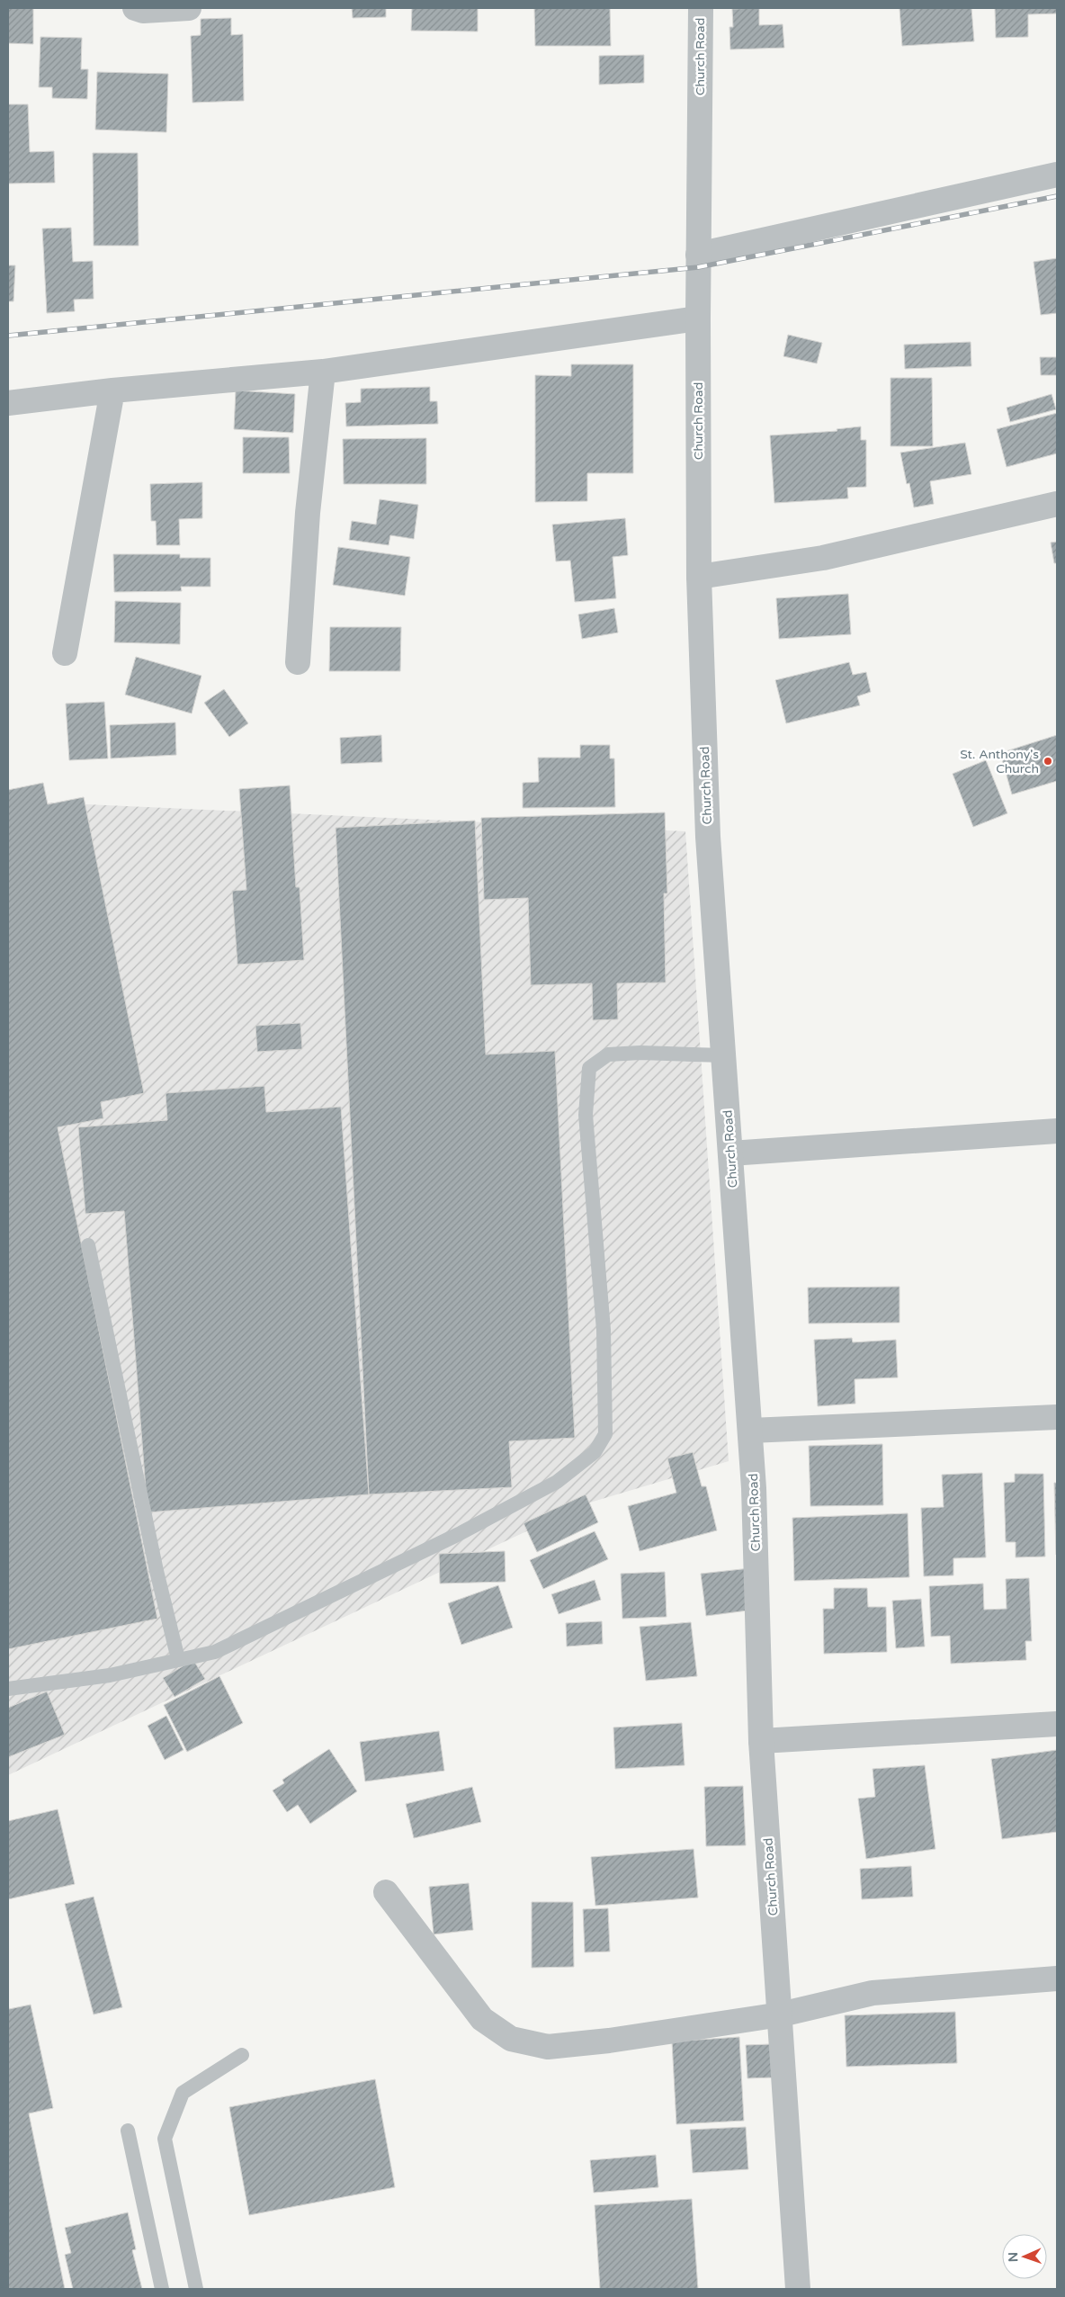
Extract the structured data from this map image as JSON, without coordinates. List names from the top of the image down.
{
  "streets": {
    "street": ["Church Road"]
  },
  "places": ["St. Anthony's Church"],
  "north": "left"
}
